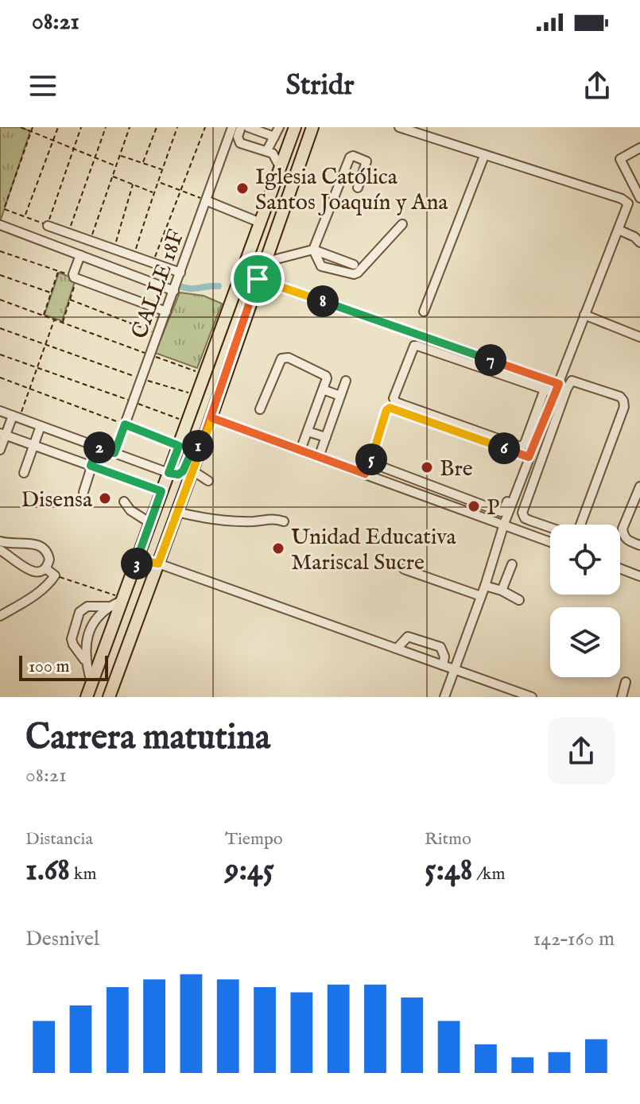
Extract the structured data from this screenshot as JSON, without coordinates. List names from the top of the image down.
{
  "streets": {
    "street": ["CALLE 18F"]
  },
  "places": [
    "Iglesia Católica Santos Joaquín y Ana",
    "Bre",
    "Disensa",
    "P",
    "Unidad Educativa Mariscal Sucre"
  ],
  "scale_bar": "100 m",
  "page": {
    "status": "08:21",
    "header": "Stridr",
    "pins": [
      "8",
      "7",
      "1",
      "2",
      "6",
      "5",
      "3"
    ],
    "scale": "100 m",
    "heading": ["Carrera matutina", "08:21"],
    "stats": [
      ["Distancia", "1.68 km"],
      ["Tiempo", "9:45"],
      ["Ritmo", "5:48 /km"]
    ],
    "chart": ["Desnivel", "142–160 m"]
  }
}
